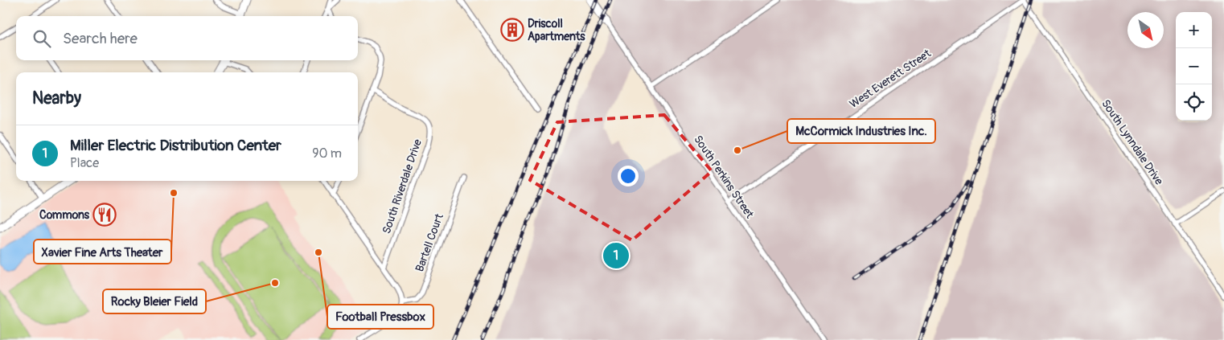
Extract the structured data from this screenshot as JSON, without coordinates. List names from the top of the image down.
{
  "streets": {
    "street": [
      "West Everett Street",
      "South Lynndale Drive",
      "South Perkins Street",
      "South Riverdale Drive",
      "Bartell Court"
    ]
  },
  "crossings": [
    ["West Everett Street", "South Lynndale Drive"],
    ["West Everett Street", "South Perkins Street"]
  ],
  "places": {
    "building": ["Driscoll Apartments"],
    "other": [
      "McCormick Industries Inc.",
      "Xavier Fine Arts Theater",
      "Football Pressbox",
      "Rocky Bleier Field"
    ],
    "restaurant": ["Commons"]
  },
  "north": "bottom right",
  "page": {
    "map_buttons": ["+", "−"],
    "search": "Search here",
    "heading": "Nearby",
    "list": [
      {
        "mark": "1",
        "name": "Miller Electric Distribution Center",
        "note": "Place",
        "value": "90 m"
      }
    ],
    "pins": "1"
  }
}
